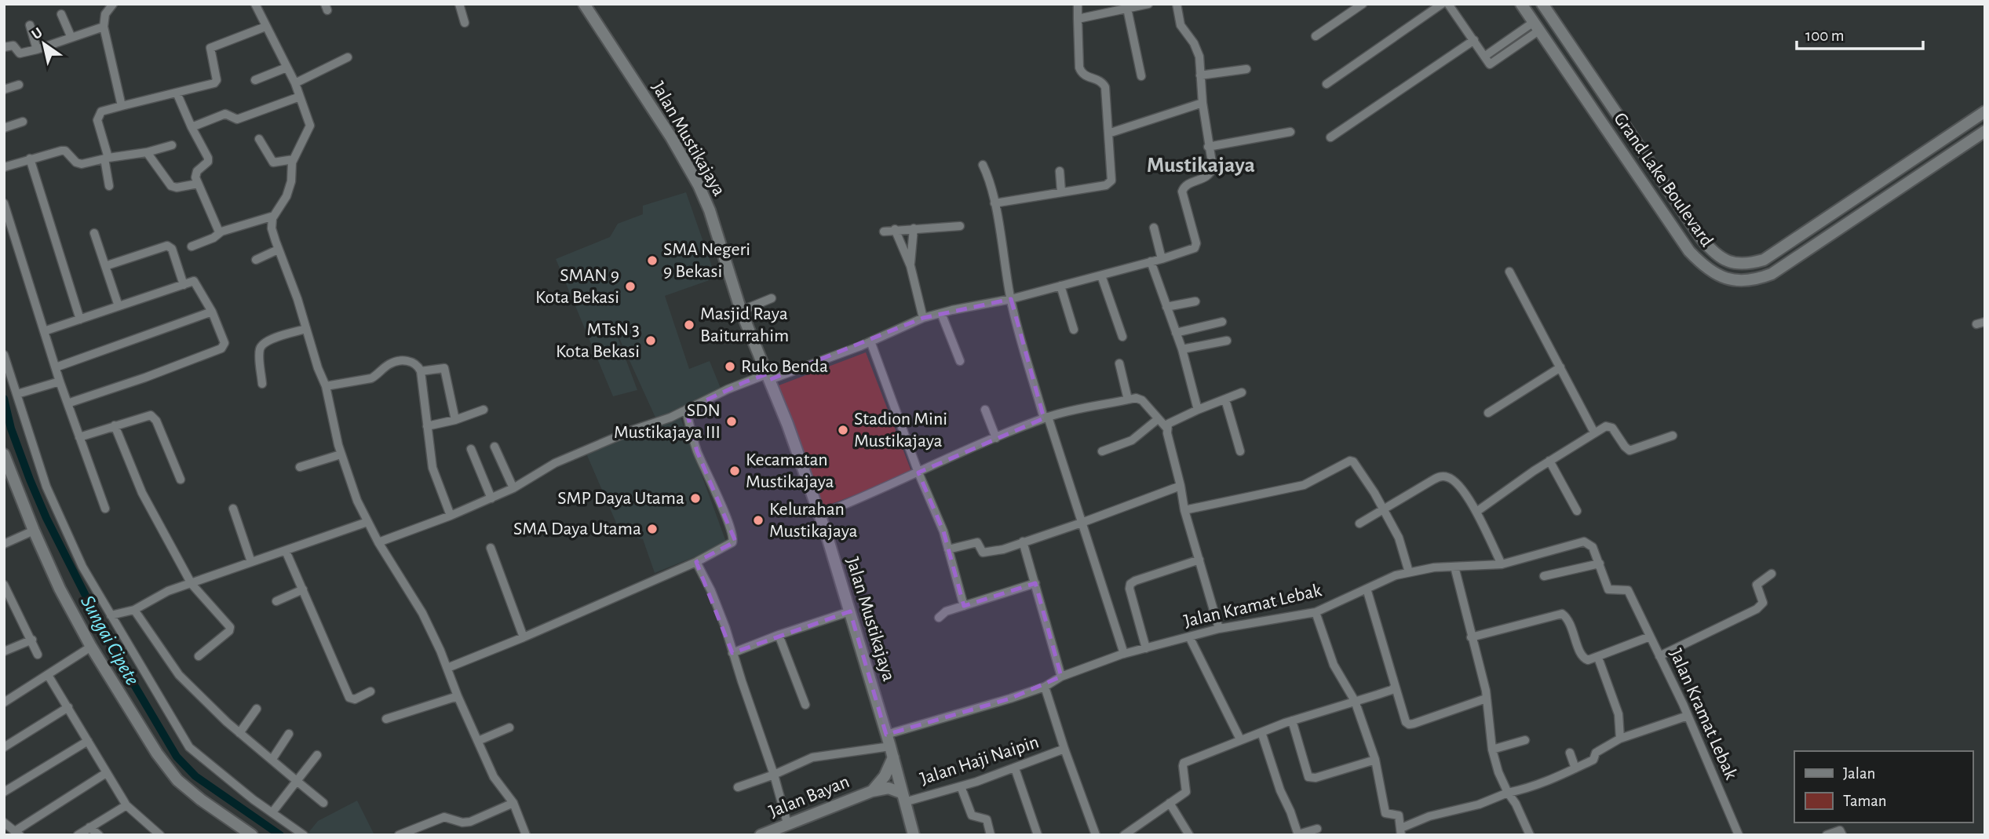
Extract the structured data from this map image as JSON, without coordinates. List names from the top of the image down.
{
  "streets": {
    "street": [
      "Jalan Mustikajaya",
      "Grand Lake Boulevard",
      "Jalan Kramat Lebak",
      "Jalan Haji Naipin",
      "Jalan Bayan"
    ]
  },
  "crossings": [
    ["Jalan Mustikajaya", "Jalan Kramat Lebak"],
    ["Jalan Mustikajaya", "Jalan Haji Naipin"],
    ["Jalan Mustikajaya", "Jalan Bayan"],
    ["Jalan Haji Naipin", "Jalan Bayan"]
  ],
  "districts": ["Mustikajaya"],
  "water": ["Sungai Cipete"],
  "places": [
    "SMA Negeri 9 Bekasi",
    "SMAN 9 Kota Bekasi",
    "Masjid Raya Baiturrahim",
    "MTsN 3 Kota Bekasi",
    "Ruko Benda",
    "SDN Mustikajaya III",
    "Stadion Mini Mustikajaya",
    "Kecamatan Mustikajaya",
    "SMP Daya Utama",
    "Kelurahan Mustikajaya",
    "SMA Daya Utama"
  ],
  "legend": ["Jalan", "Taman"],
  "scale_bar": "100 m",
  "north": "top left"
}
